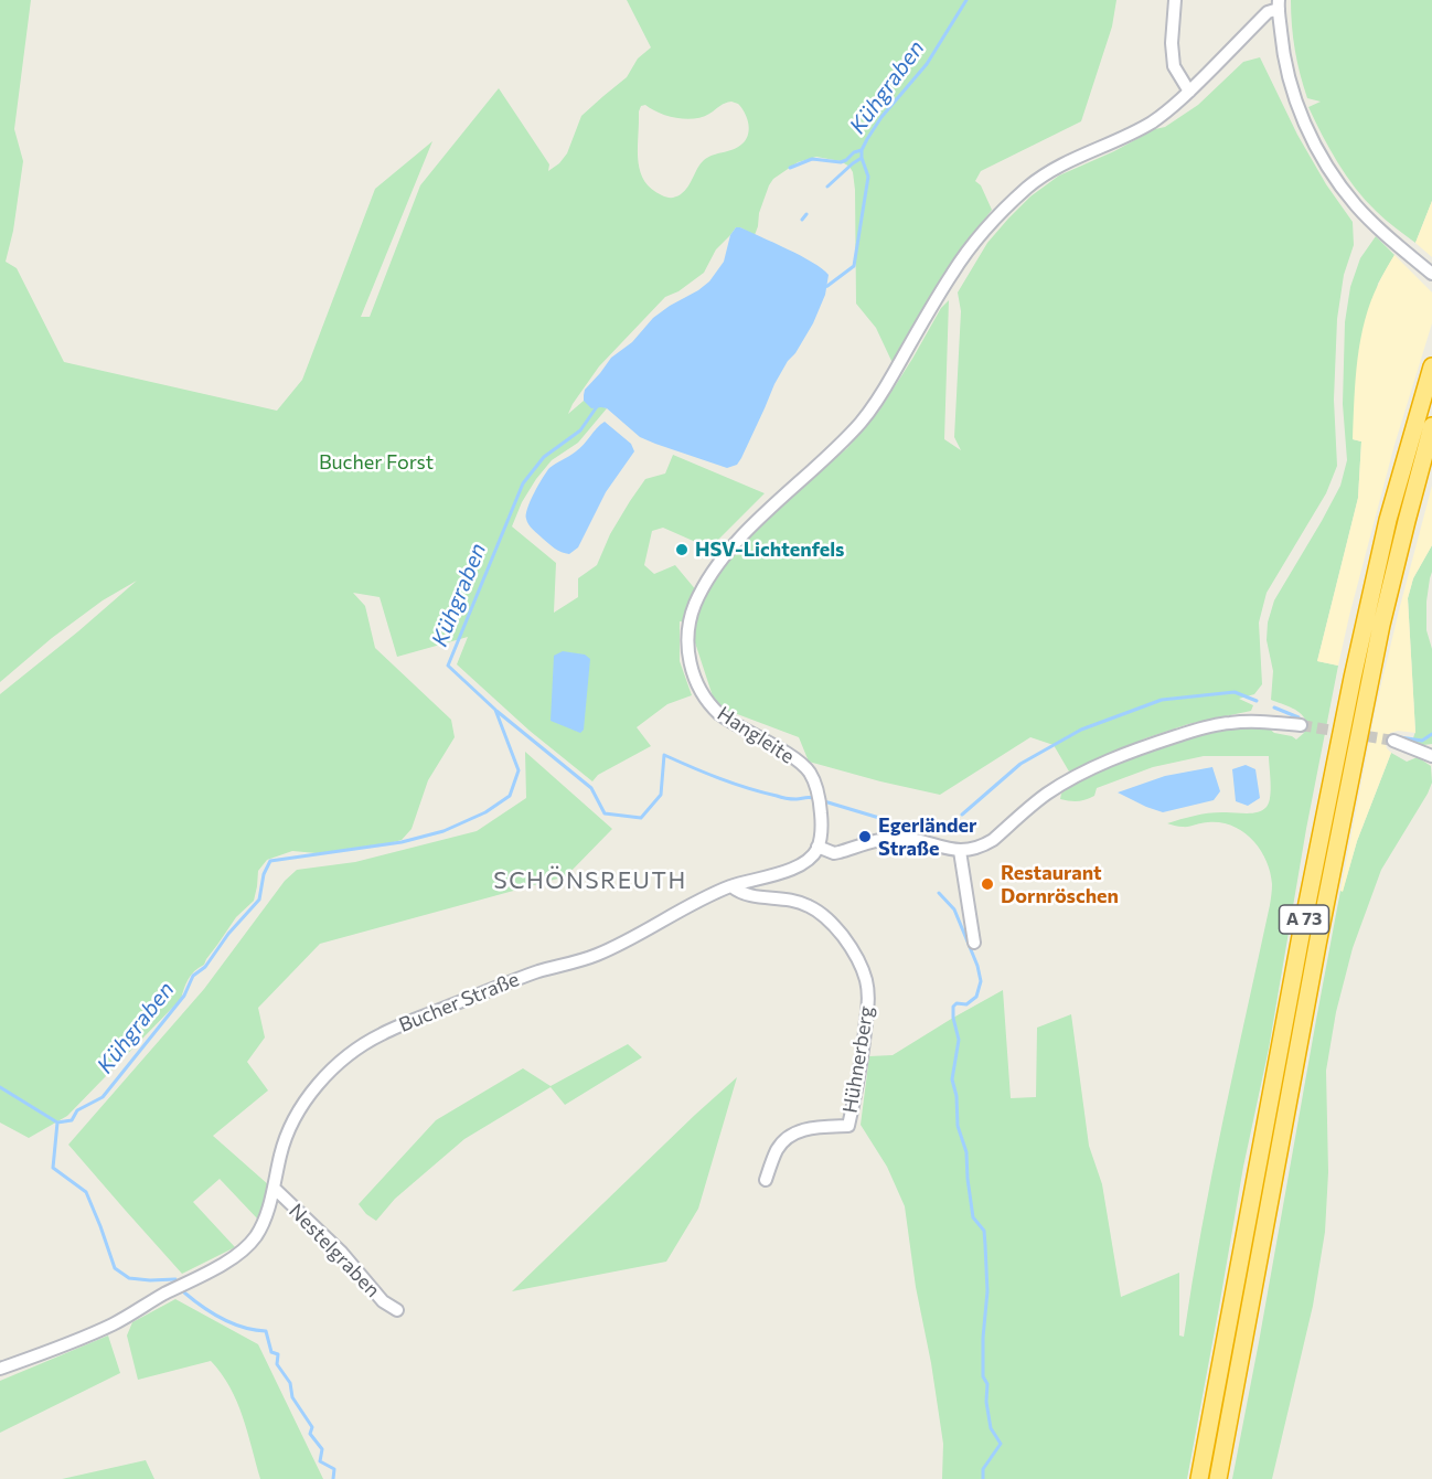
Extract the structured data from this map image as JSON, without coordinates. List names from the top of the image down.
{
  "streets": {
    "highway": ["A 73"],
    "street": [
      "Hangleite",
      "Bucher Straße",
      "Hühnerberg",
      "Nestelgraben"
    ]
  },
  "crossings": [
    ["Hangleite", "Bucher Straße"],
    ["Bucher Straße", "Hühnerberg"],
    ["Bucher Straße", "Nestelgraben"]
  ],
  "districts": ["SCHÖNSREUTH"],
  "water": ["Kühgraben"],
  "parks": ["Bucher Forst"],
  "places": ["HSV-Lichtenfels", "Egerländer Straße", "Restaurant Dornröschen"]
}
